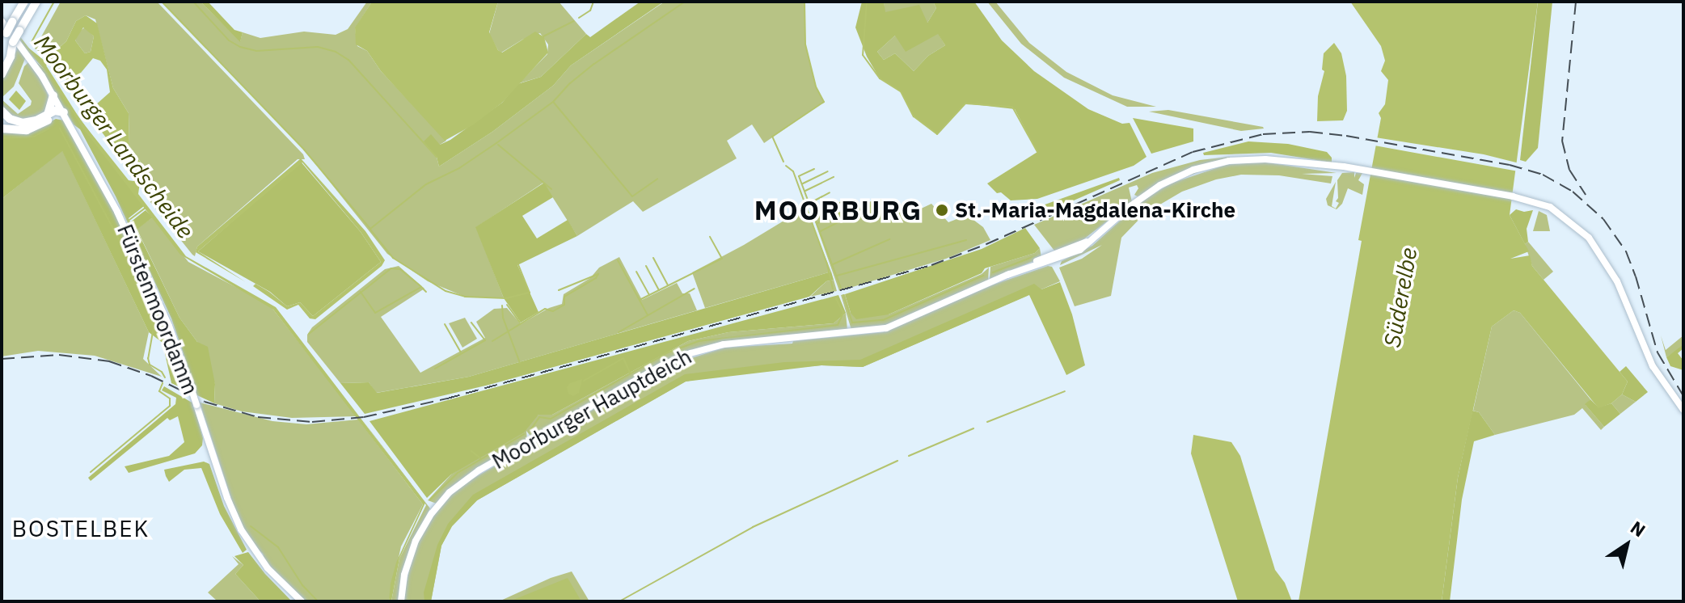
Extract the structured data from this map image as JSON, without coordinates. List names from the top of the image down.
{
  "streets": {
    "main road": ["Fürstenmoordamm", "Moorburger Hauptdeich"]
  },
  "districts": ["MOORBURG", "BOSTELBEK"],
  "water": ["Moorburger Landscheide", "Süderelbe"],
  "places": ["St.-Maria-Magdalena-Kirche"],
  "north": "top right"
}
